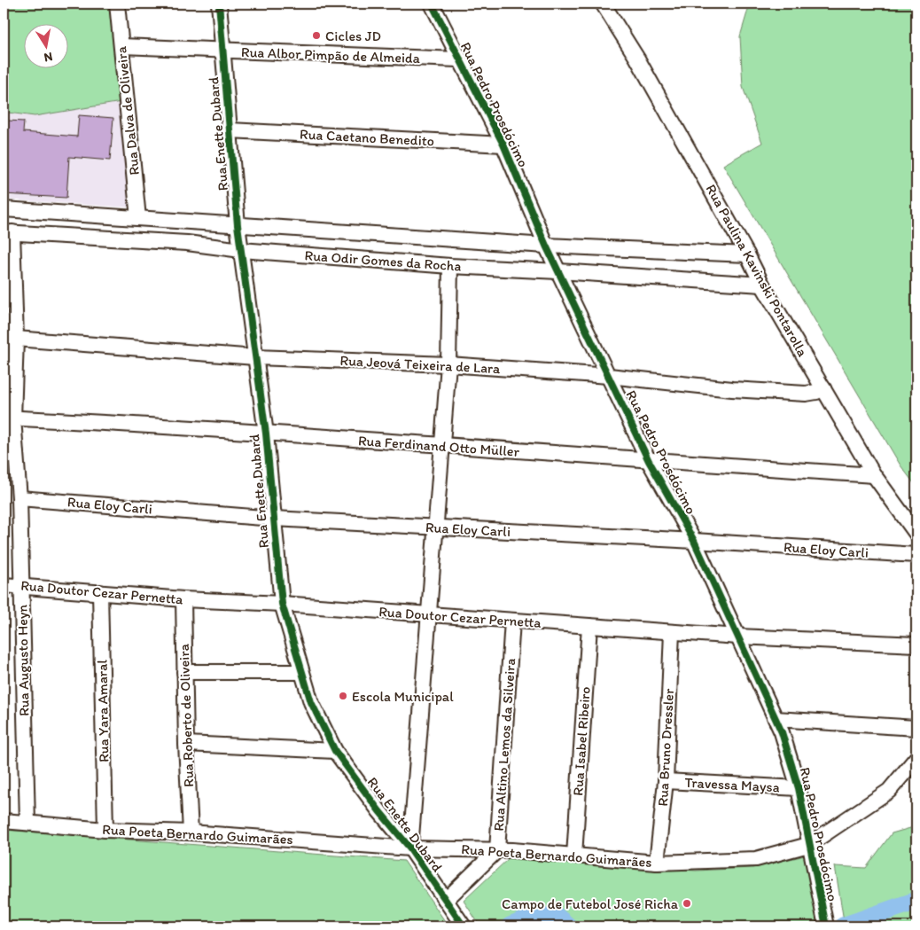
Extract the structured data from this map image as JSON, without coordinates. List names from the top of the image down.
{
  "streets": {
    "street": [
      "Rua Albor Pimpão de Almeida",
      "Rua Pedro Prosdócimo",
      "Rua Dalva de Oliveira",
      "Rua Enette Dubard",
      "Rua Caetano Benedito",
      "Rua Odir Gomes da Rocha",
      "Rua Paulina Kavinski Pontarolla",
      "Rua Jeová Teixeira de Lara",
      "Rua Ferdinand Otto Müller",
      "Rua Eloy Carli",
      "Rua Doutor Cezar Pernetta",
      "Rua Augusto Heyn",
      "Rua Yara Amaral",
      "Rua Roberto de Oliveira",
      "Rua Isabel Ribeiro",
      "Rua Altino Lemos da Silveira",
      "Rua Bruno Dressler",
      "Travessa Maysa",
      "Rua Poeta Bernardo Guimarães"
    ]
  },
  "crossings": [
    ["Rua Albor Pimpão de Almeida", "Rua Pedro Prosdócimo"],
    ["Rua Albor Pimpão de Almeida", "Rua Dalva de Oliveira"],
    ["Rua Albor Pimpão de Almeida", "Rua Enette Dubard"],
    ["Rua Pedro Prosdócimo", "Rua Caetano Benedito"],
    ["Rua Pedro Prosdócimo", "Rua Odir Gomes da Rocha"],
    ["Rua Pedro Prosdócimo", "Rua Jeová Teixeira de Lara"],
    ["Rua Pedro Prosdócimo", "Rua Ferdinand Otto Müller"],
    ["Rua Pedro Prosdócimo", "Rua Eloy Carli"],
    ["Rua Pedro Prosdócimo", "Rua Doutor Cezar Pernetta"],
    ["Rua Pedro Prosdócimo", "Travessa Maysa"],
    ["Rua Pedro Prosdócimo", "Rua Poeta Bernardo Guimarães"],
    ["Rua Dalva de Oliveira", "Rua Odir Gomes da Rocha"],
    ["Rua Enette Dubard", "Rua Caetano Benedito"],
    ["Rua Enette Dubard", "Rua Odir Gomes da Rocha"],
    ["Rua Enette Dubard", "Rua Jeová Teixeira de Lara"],
    ["Rua Enette Dubard", "Rua Ferdinand Otto Müller"],
    ["Rua Enette Dubard", "Rua Eloy Carli"],
    ["Rua Enette Dubard", "Rua Doutor Cezar Pernetta"],
    ["Rua Enette Dubard", "Rua Altino Lemos da Silveira"],
    ["Rua Enette Dubard", "Rua Poeta Bernardo Guimarães"],
    ["Rua Odir Gomes da Rocha", "Rua Paulina Kavinski Pontarolla"],
    ["Rua Odir Gomes da Rocha", "Rua Augusto Heyn"],
    ["Rua Paulina Kavinski Pontarolla", "Rua Jeová Teixeira de Lara"],
    ["Rua Paulina Kavinski Pontarolla", "Rua Ferdinand Otto Müller"],
    ["Rua Jeová Teixeira de Lara", "Rua Augusto Heyn"],
    ["Rua Ferdinand Otto Müller", "Rua Augusto Heyn"],
    ["Rua Eloy Carli", "Rua Augusto Heyn"],
    ["Rua Doutor Cezar Pernetta", "Rua Augusto Heyn"],
    ["Rua Doutor Cezar Pernetta", "Rua Yara Amaral"],
    ["Rua Doutor Cezar Pernetta", "Rua Roberto de Oliveira"],
    ["Rua Doutor Cezar Pernetta", "Rua Isabel Ribeiro"],
    ["Rua Doutor Cezar Pernetta", "Rua Altino Lemos da Silveira"],
    ["Rua Doutor Cezar Pernetta", "Rua Bruno Dressler"],
    ["Rua Augusto Heyn", "Rua Poeta Bernardo Guimarães"],
    ["Rua Yara Amaral", "Rua Poeta Bernardo Guimarães"],
    ["Rua Roberto de Oliveira", "Rua Poeta Bernardo Guimarães"],
    ["Rua Isabel Ribeiro", "Rua Poeta Bernardo Guimarães"],
    ["Rua Altino Lemos da Silveira", "Rua Poeta Bernardo Guimarães"],
    ["Rua Bruno Dressler", "Travessa Maysa"],
    ["Rua Bruno Dressler", "Rua Poeta Bernardo Guimarães"]
  ],
  "places": ["Cicles JD", "Escola Municipal", "Campo de Futebol José Richa"],
  "north": "bottom"
}
